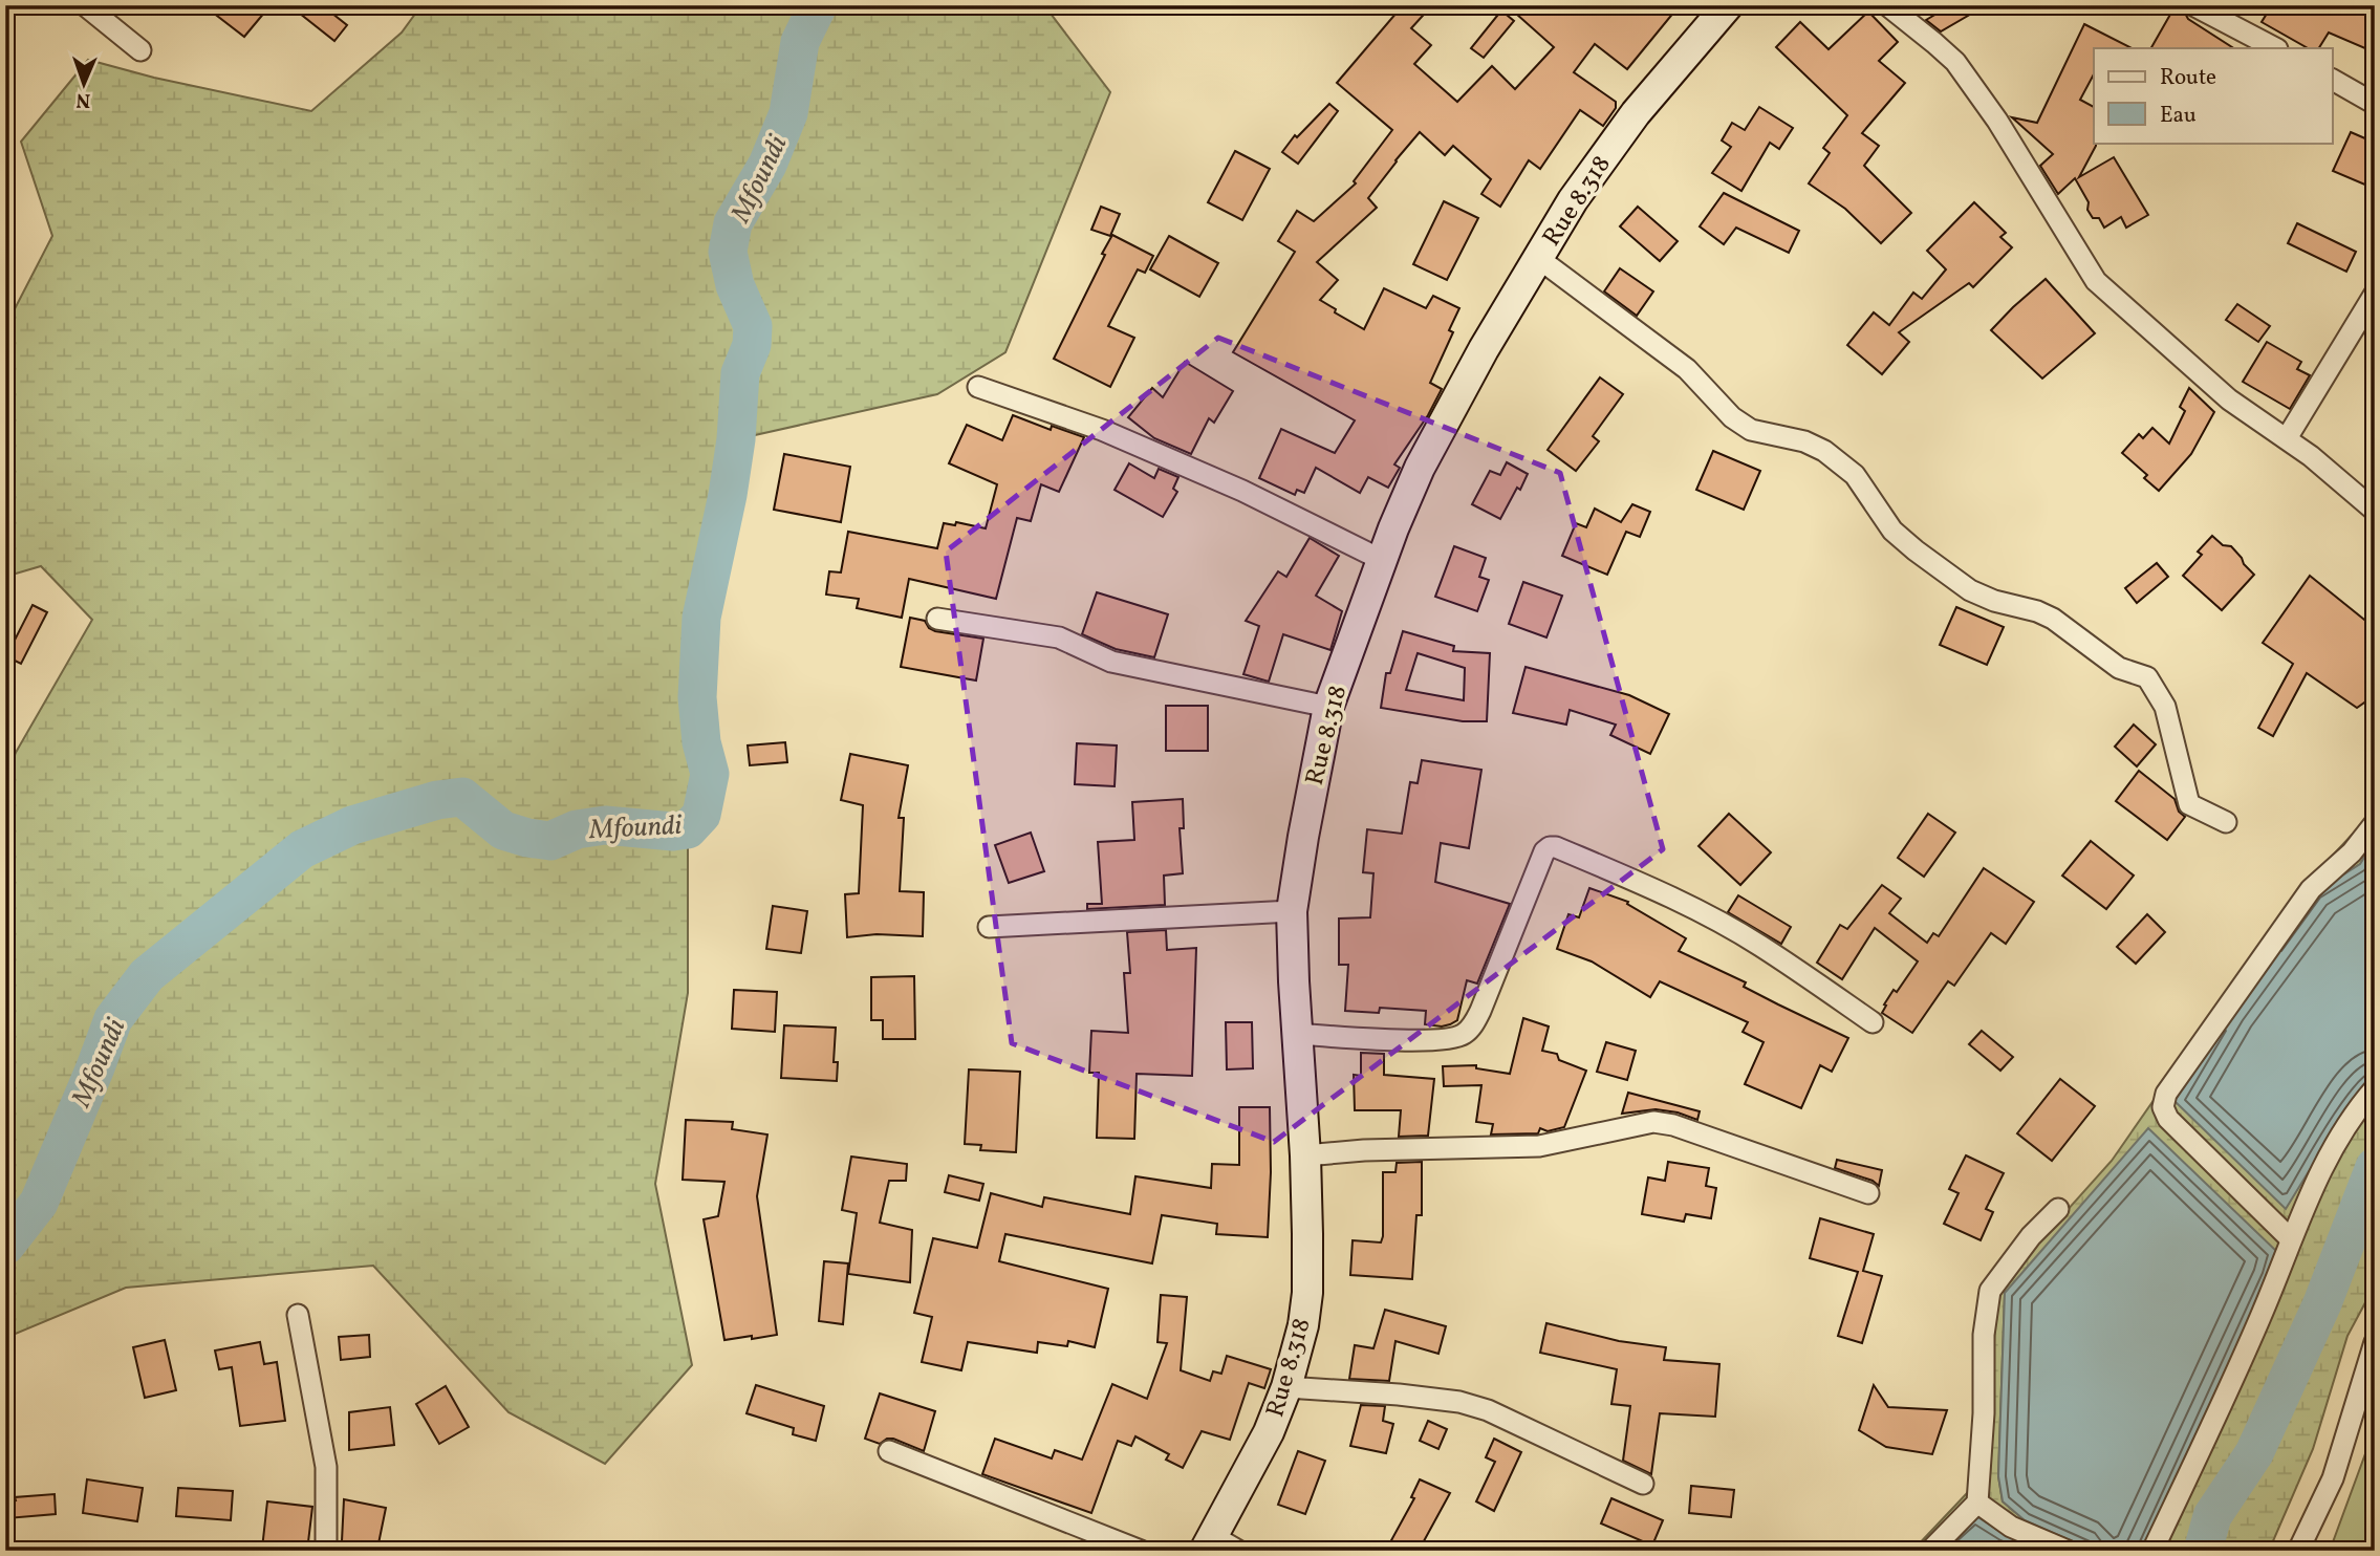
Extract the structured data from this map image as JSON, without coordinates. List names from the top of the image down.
{
  "streets": {
    "main road": ["Rue 8.318"]
  },
  "water": ["Mfoundi"],
  "legend": ["Route", "Eau"],
  "north": "bottom"
}
